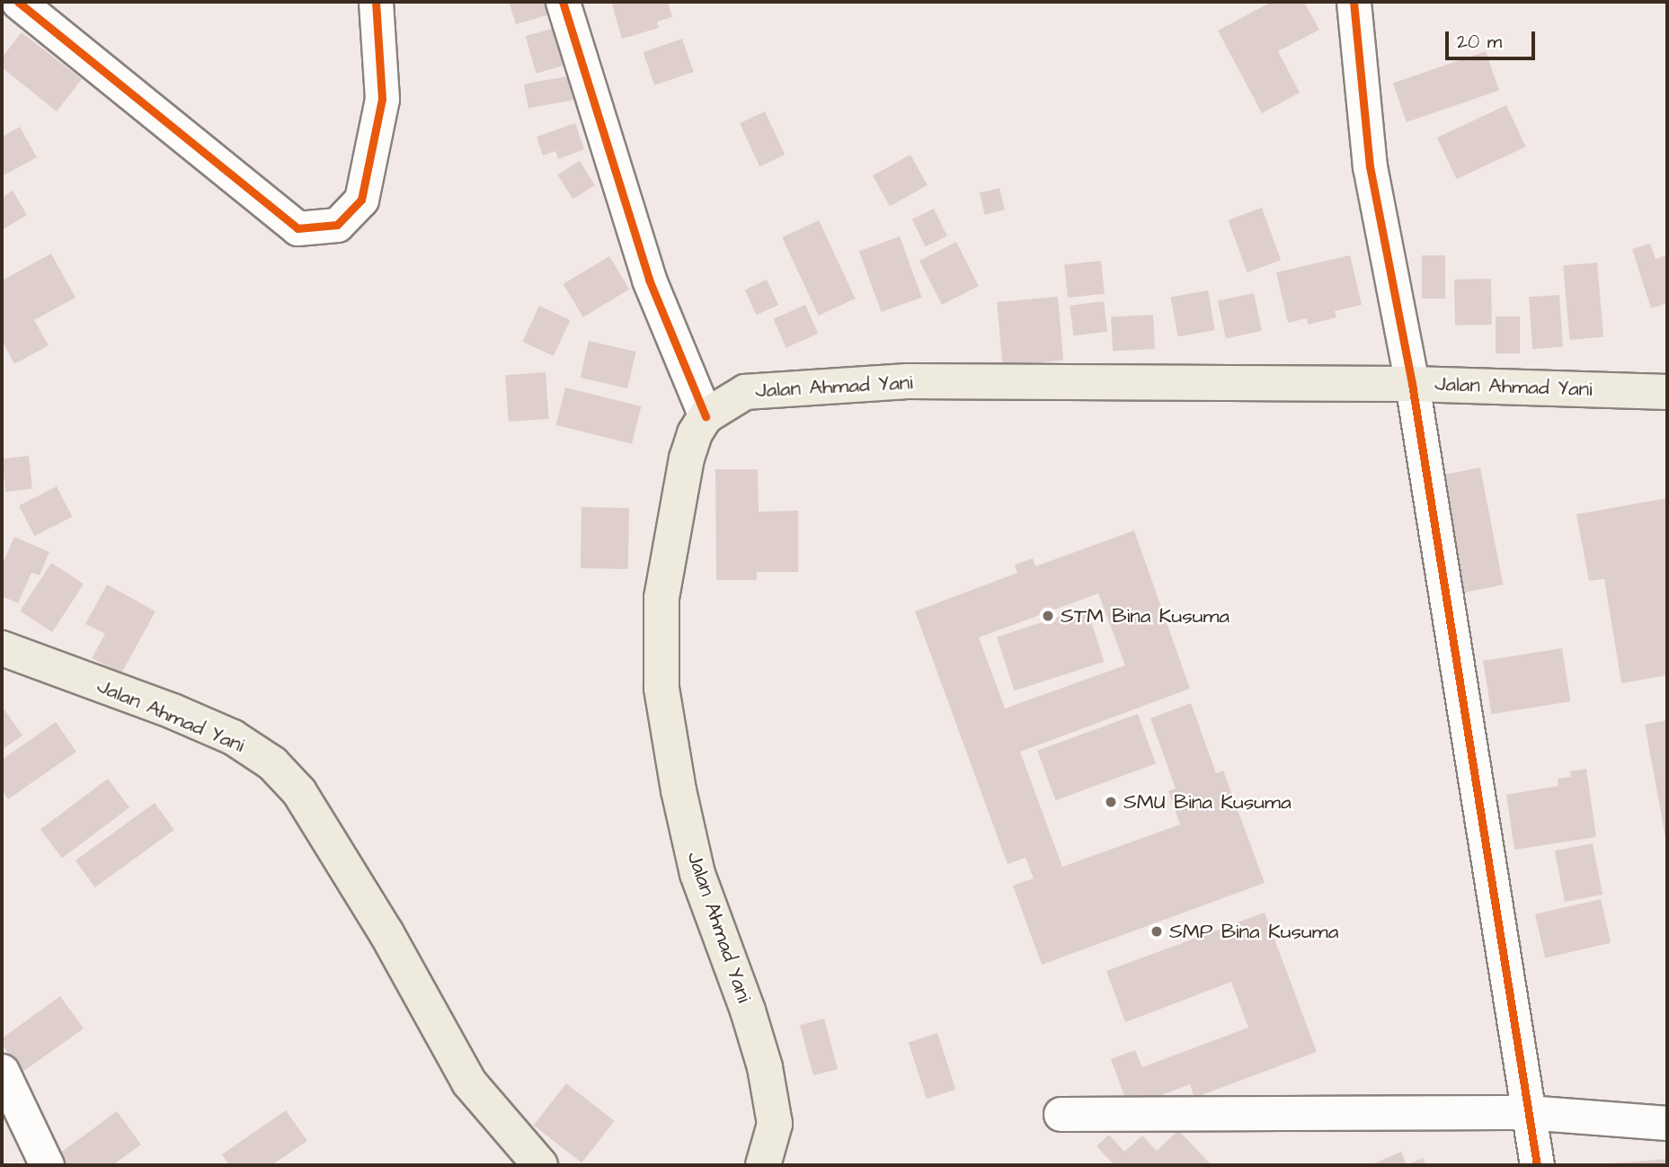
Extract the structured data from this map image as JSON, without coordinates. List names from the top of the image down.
{
  "streets": {
    "highway": ["Jalan Ahmad Yani"]
  },
  "places": ["STM Bina Kusuma", "SMU Bina Kusuma", "SMP Bina Kusuma"],
  "scale_bar": "20 m"
}
